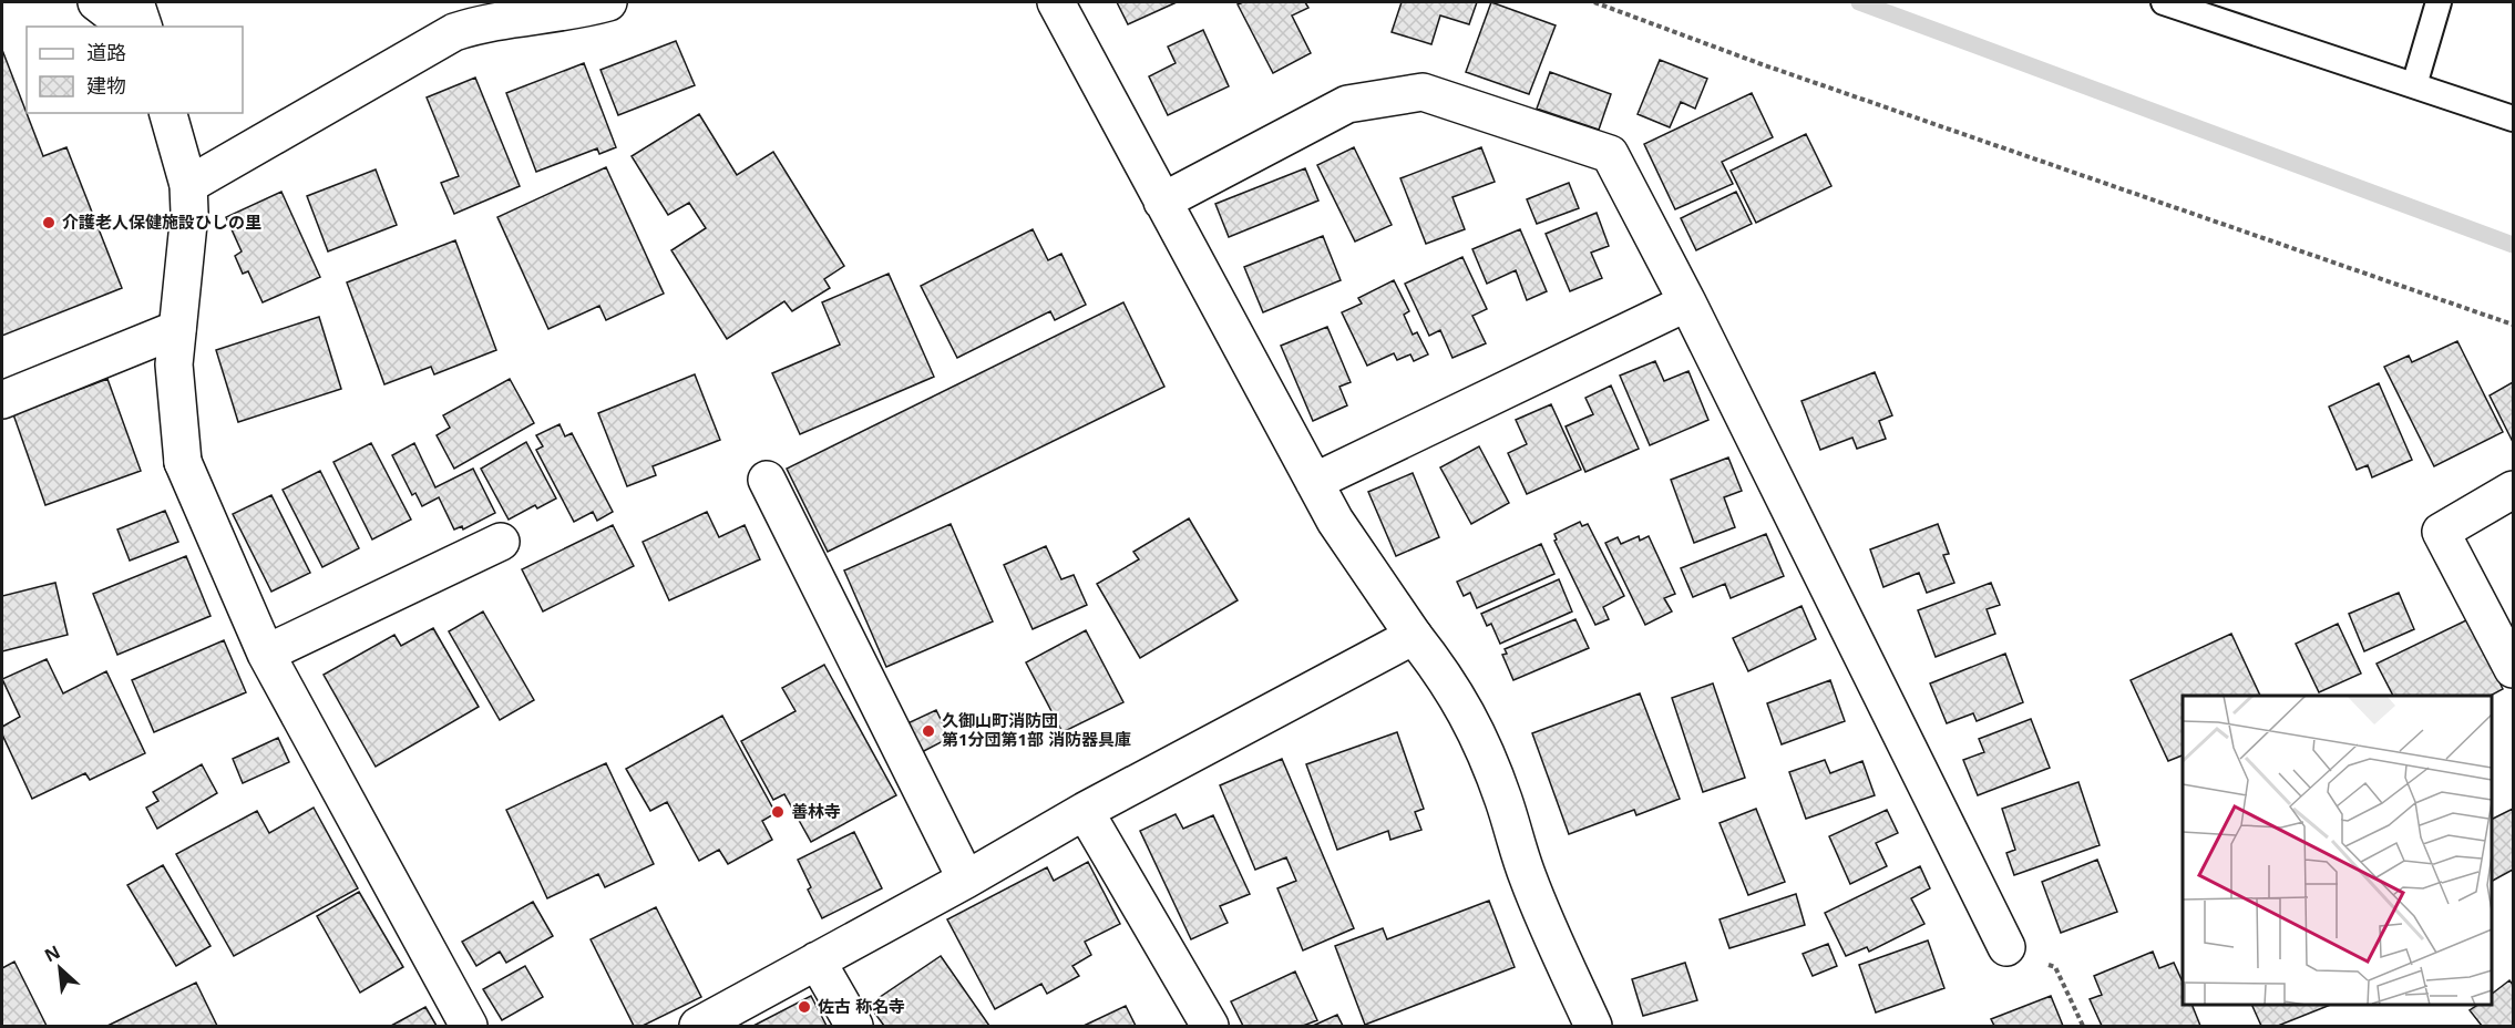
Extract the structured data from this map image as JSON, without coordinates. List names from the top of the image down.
{
  "places": [
    "介護老人保健施設ひしの里",
    "久御山町消防団 第1分団第1部 消防器具庫",
    "善林寺",
    "佐古 称名寺"
  ],
  "legend": ["道路", "建物"],
  "north": "top left"
}
